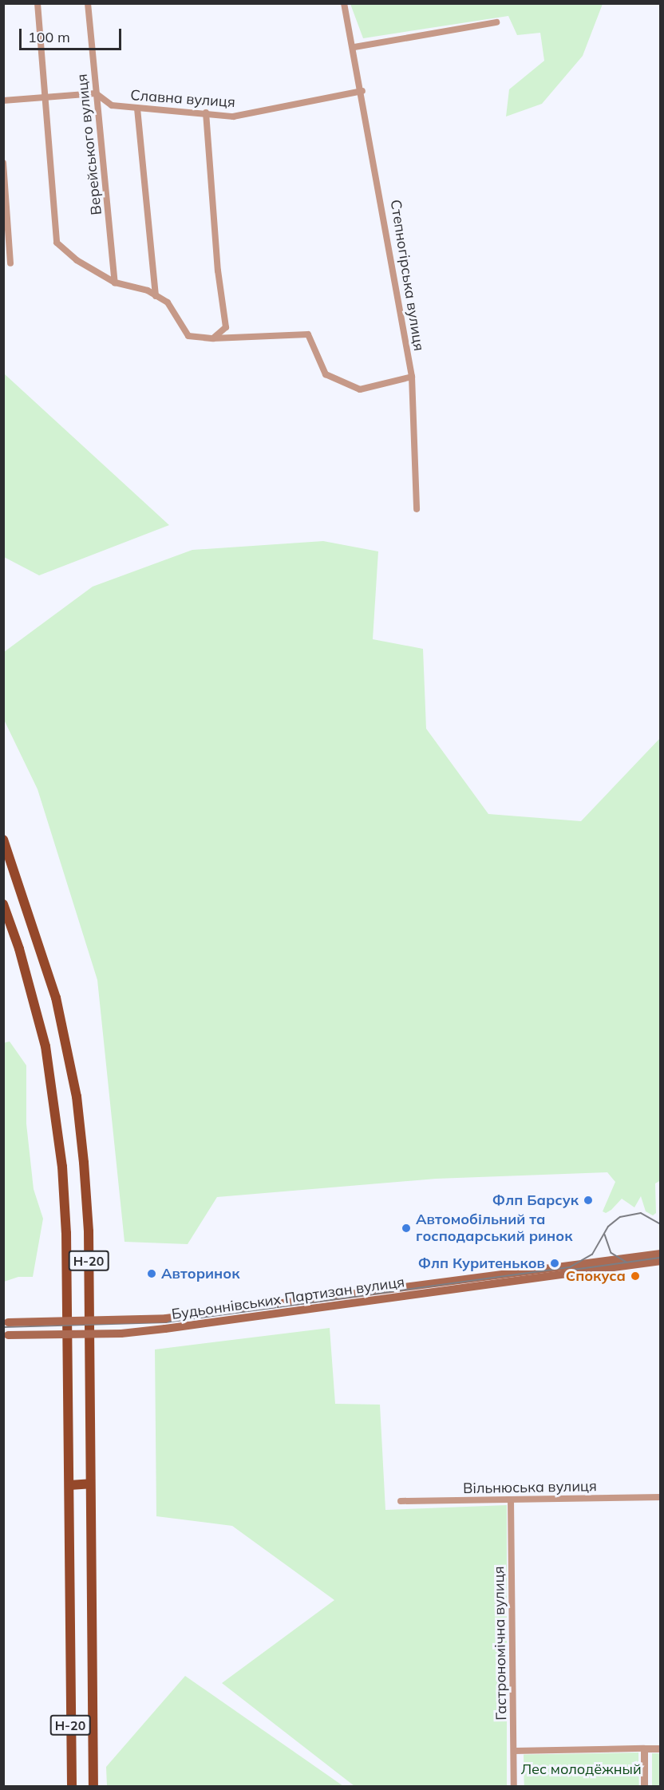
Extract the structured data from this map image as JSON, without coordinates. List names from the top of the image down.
{
  "streets": {
    "main road": ["Н-20", "Будьоннівських Партизан вулиця"],
    "street": [
      "Славна вулиця",
      "Верейського вулиця",
      "Степногірська вулиця",
      "Вільнюська вулиця",
      "Гастрономічна вулиця"
    ]
  },
  "crossings": [
    ["Славна вулиця", "Верейського вулиця"],
    ["Славна вулиця", "Степногірська вулиця"],
    ["Вільнюська вулиця", "Гастрономічна вулиця"]
  ],
  "parks": ["Лес молодёжный"],
  "places": [
    "Флп Барсук",
    "Автомобільний та господарський ринок",
    "Флп Куритеньков",
    "Авторинок",
    "Спокуса"
  ],
  "scale_bar": "100 m"
}
